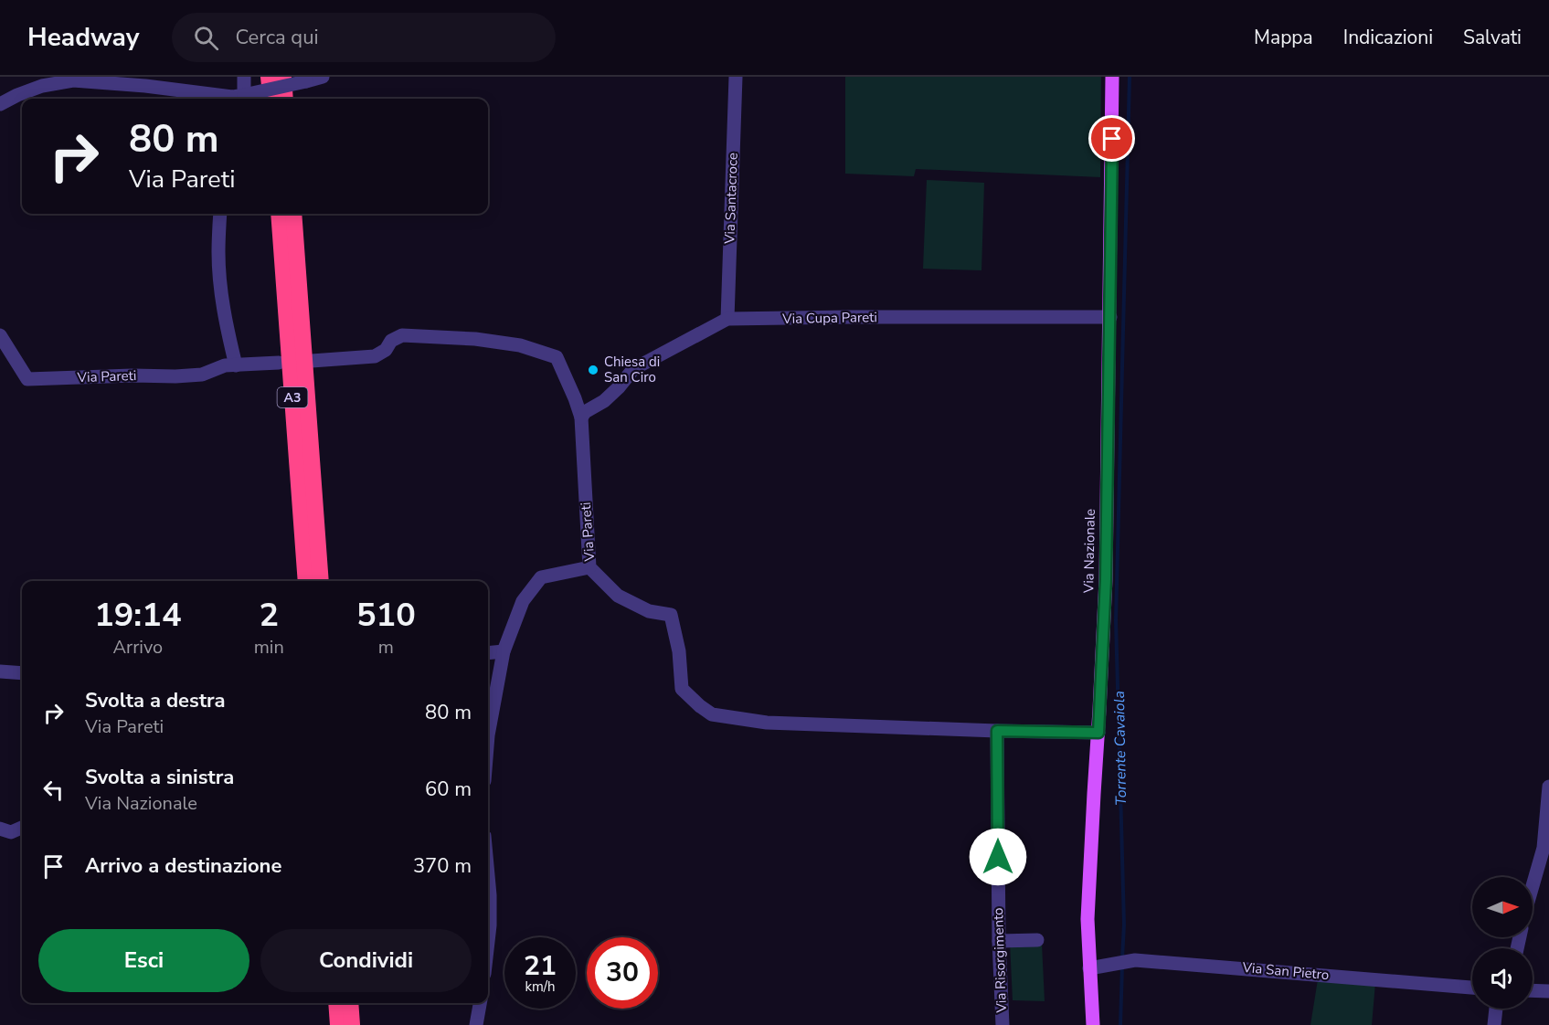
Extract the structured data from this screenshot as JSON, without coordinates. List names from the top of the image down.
{
  "streets": {
    "highway": ["A3"],
    "main road": ["Via Nazionale"],
    "street": [
      "Via Santacroce",
      "Via Cupa Pareti",
      "Via Pareti",
      "Via Risorgimento",
      "Via San Pietro"
    ]
  },
  "crossings": [
    ["Via Santacroce", "Via Cupa Pareti"],
    ["Via Cupa Pareti", "Via Pareti"],
    ["Via Cupa Pareti", "Via Nazionale"],
    ["Via Pareti", "Via Nazionale"],
    ["Via Pareti", "Via Risorgimento"],
    ["Via Nazionale", "Via San Pietro"]
  ],
  "water": ["Torrente Cavaiola"],
  "places": ["Chiesa di San Ciro"],
  "north": "right",
  "page": {
    "header": "Headway",
    "search": "Cerca qui",
    "nav": ["Mappa", "Indicazioni", "Salvati"],
    "turn": ["80 m", "Via Pareti"],
    "eta": [
      "19:14",
      "Arrivo",
      "2",
      "min",
      "510",
      "m"
    ],
    "list": [
      {
        "name": "Svolta a destra",
        "note": "Via Pareti",
        "value": "80 m"
      },
      {
        "name": "Svolta a sinistra",
        "note": "Via Nazionale",
        "value": "60 m"
      },
      {
        "name": "Arrivo a destinazione",
        "value": "370 m"
      }
    ],
    "buttons": ["Esci", "Condividi"],
    "speed": "21 km/h",
    "limit": "30"
  }
}
